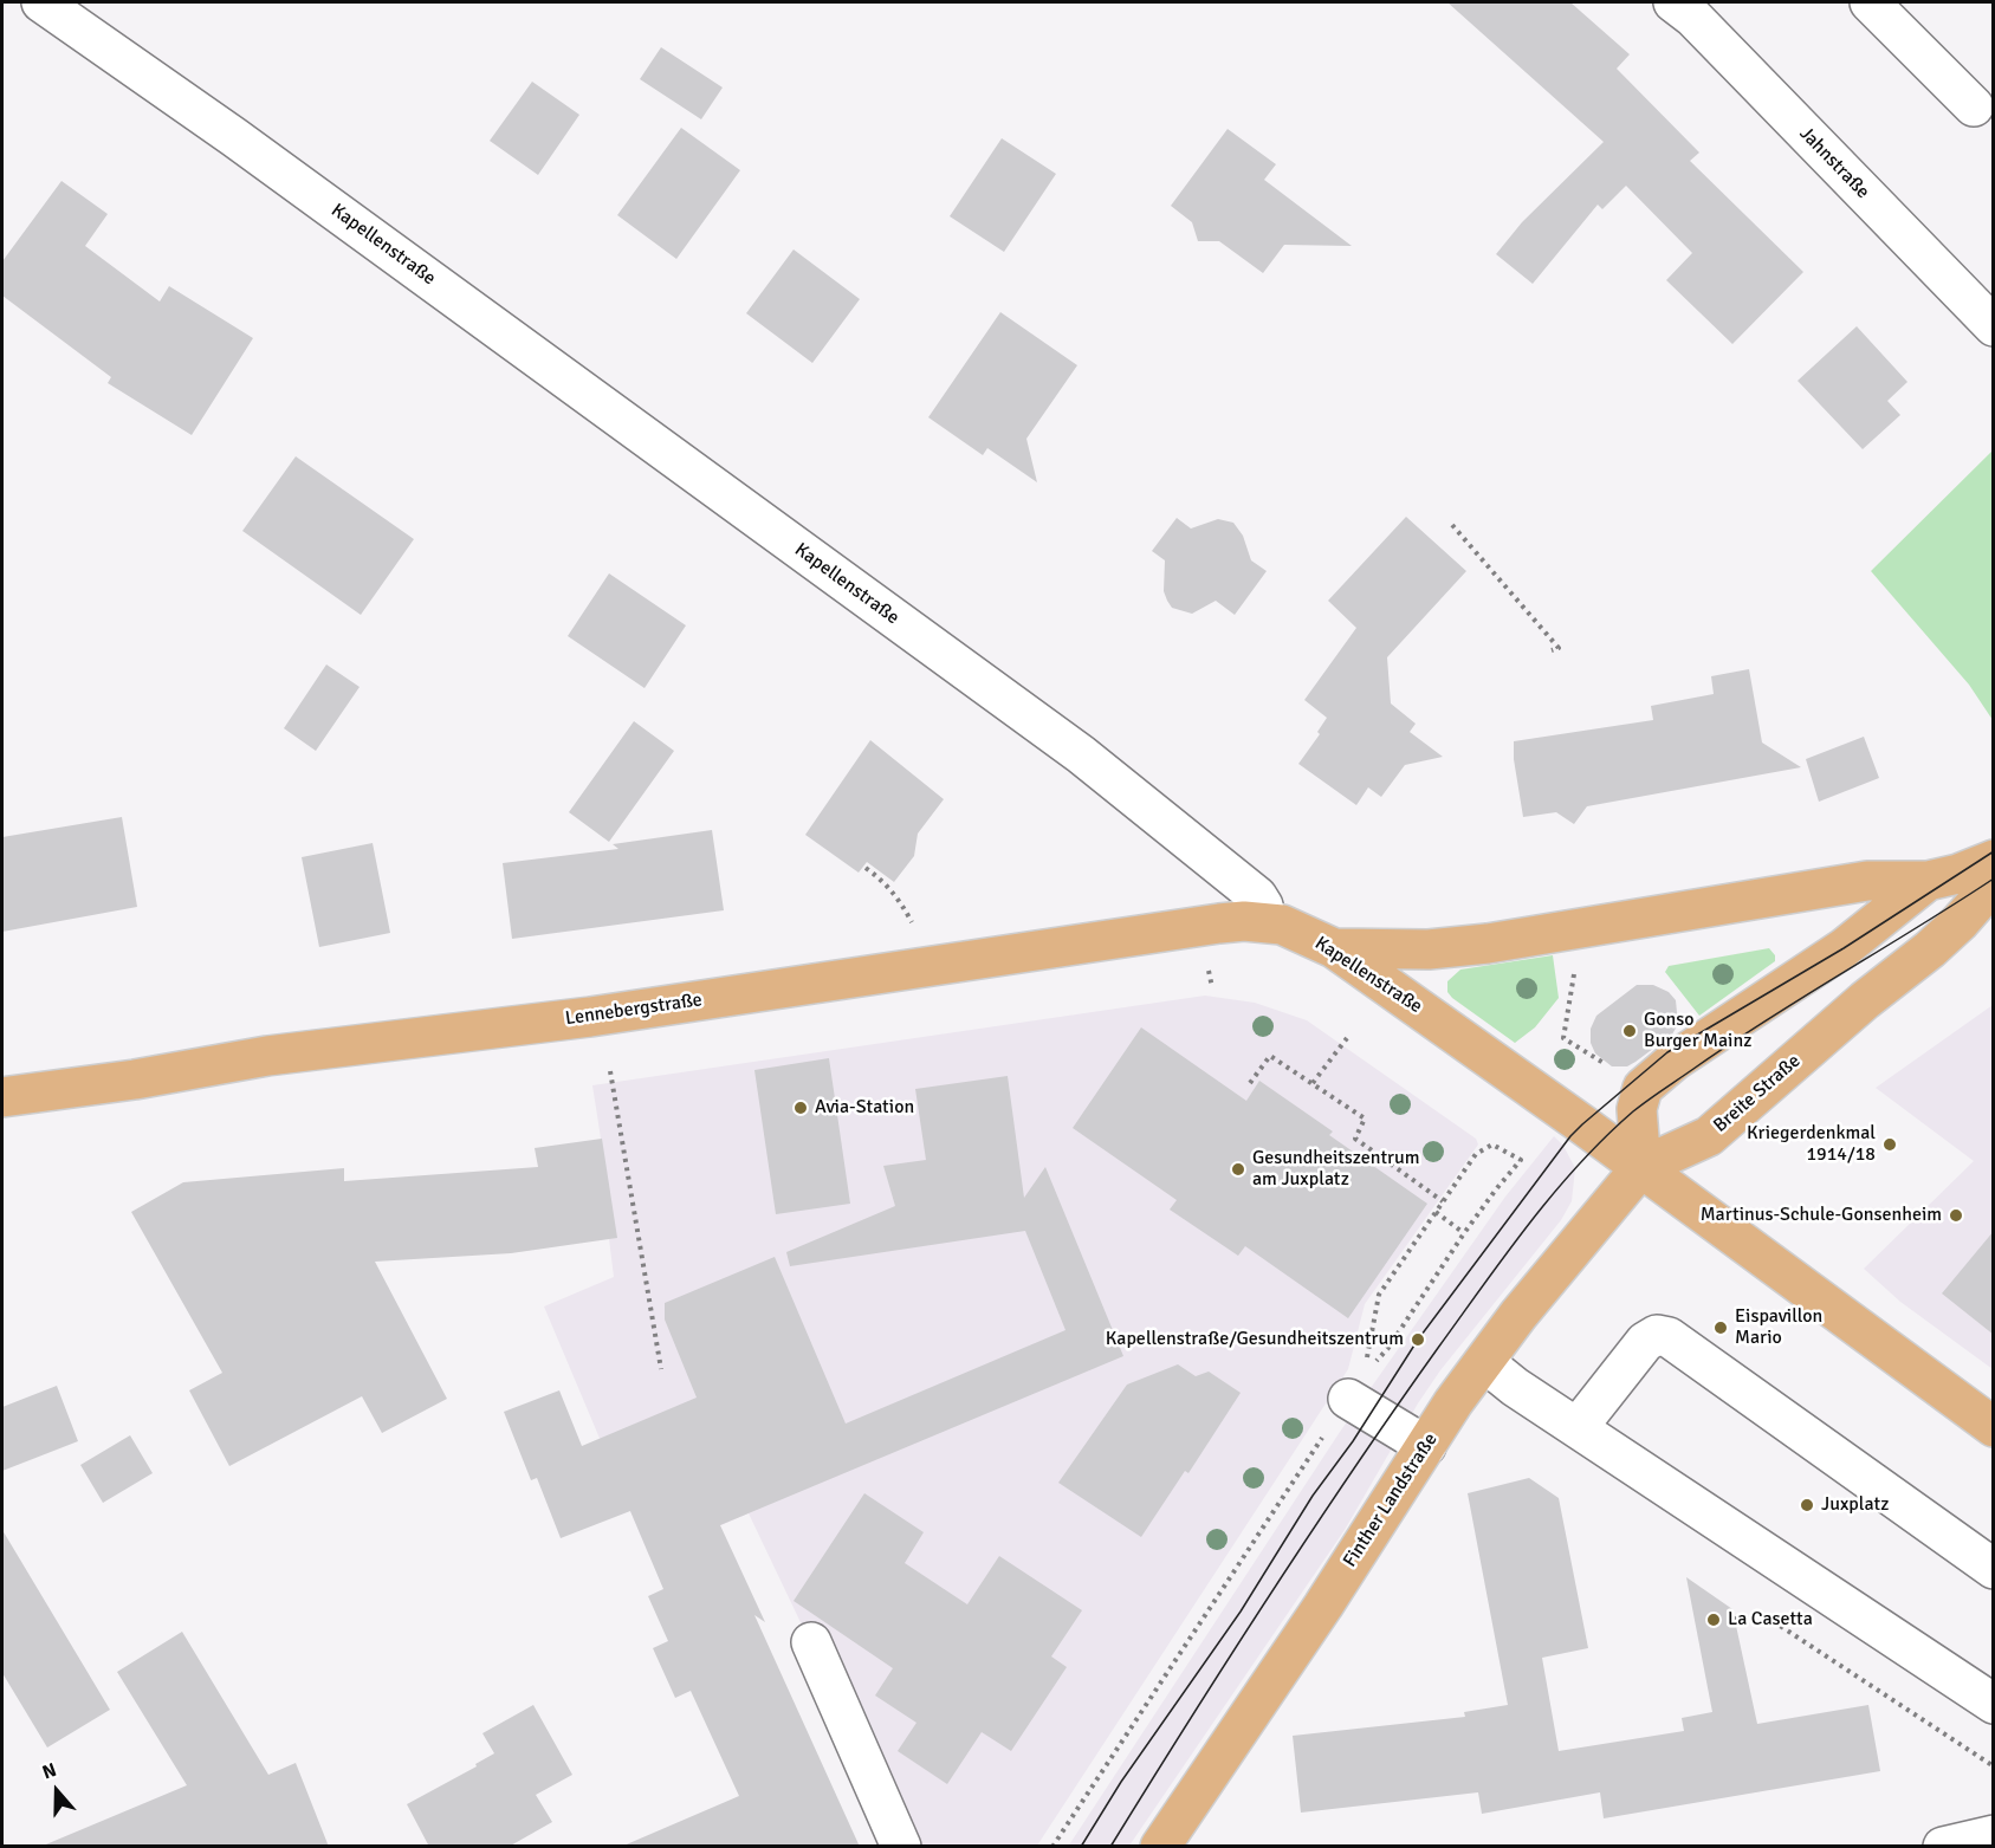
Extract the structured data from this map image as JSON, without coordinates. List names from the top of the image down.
{
  "streets": {
    "main road": [
      "Kapellenstraße",
      "Lennebergstraße",
      "Breite Straße",
      "Finther Landstraße"
    ],
    "street": ["Jahnstraße"]
  },
  "crossings": [
    ["Kapellenstraße", "Lennebergstraße"],
    ["Kapellenstraße", "Breite Straße"],
    ["Kapellenstraße", "Finther Landstraße"],
    ["Breite Straße", "Finther Landstraße"]
  ],
  "places": [
    "Gonso Burger Mainz",
    "Avia-Station",
    "Kriegerdenkmal 1914/18",
    "Gesundheitszentrum am Juxplatz",
    "Martinus-Schule-Gonsenheim",
    "Eispavillon Mario",
    "Kapellenstraße/Gesundheitszentrum",
    "Juxplatz",
    "La Casetta"
  ],
  "north": "top"
}
